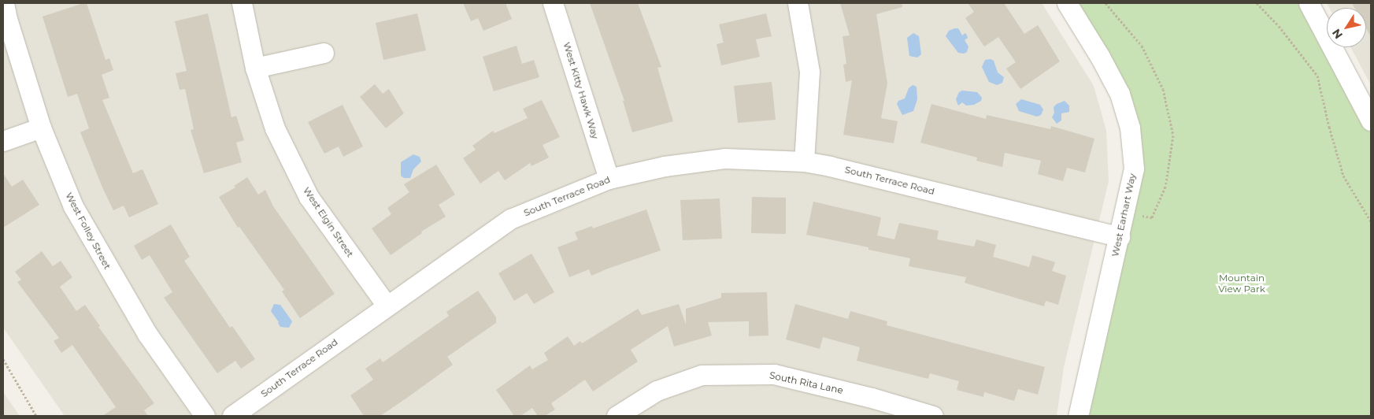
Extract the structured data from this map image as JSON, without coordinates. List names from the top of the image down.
{
  "streets": {
    "street": [
      "West Kitty Hawk Way",
      "South Terrace Road",
      "West Earhart Way",
      "West Elgin Street",
      "West Folley Street",
      "South Rita Lane"
    ]
  },
  "crossings": [
    ["West Kitty Hawk Way", "South Terrace Road"],
    ["South Terrace Road", "West Earhart Way"],
    ["South Terrace Road", "West Elgin Street"]
  ],
  "parks": ["Mountain View Park"],
  "north": "bottom left"
}
